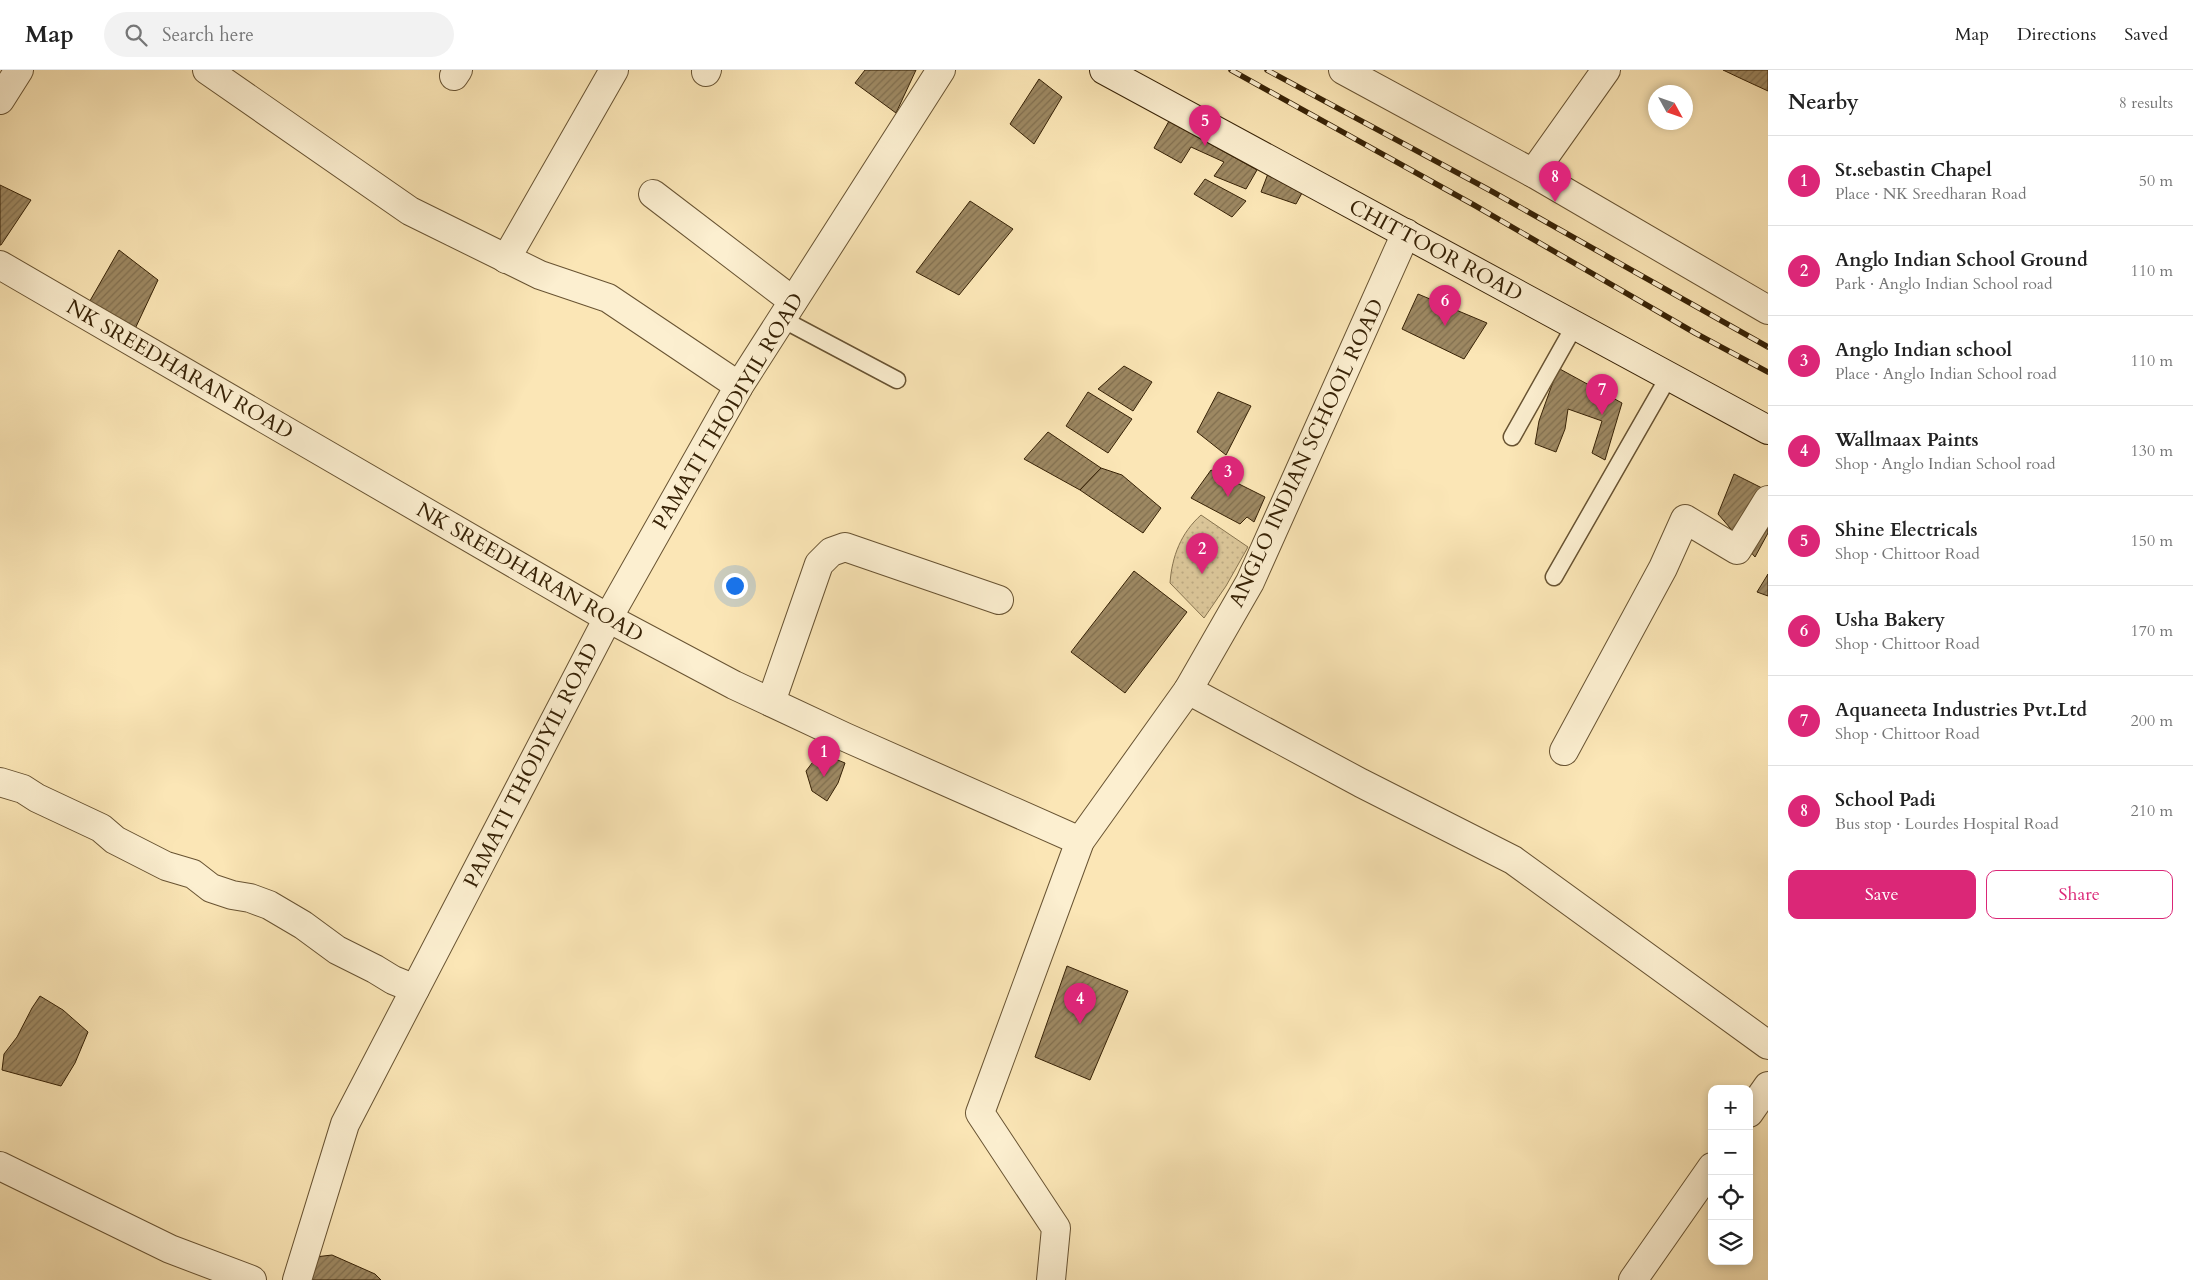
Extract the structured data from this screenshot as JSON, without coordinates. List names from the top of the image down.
{
  "streets": {
    "street": [
      "CHITTOOR ROAD",
      "NK SREEDHARAN ROAD",
      "PAMATI THODIYIL ROAD",
      "ANGLO INDIAN SCHOOL ROAD"
    ]
  },
  "crossings": [
    ["CHITTOOR ROAD", "ANGLO INDIAN SCHOOL ROAD"],
    ["NK SREEDHARAN ROAD", "PAMATI THODIYIL ROAD"],
    ["NK SREEDHARAN ROAD", "ANGLO INDIAN SCHOOL ROAD"]
  ],
  "north": "bottom right",
  "page": {
    "header": "Map",
    "search": "Search here",
    "nav": ["Map", "Directions", "Saved"],
    "heading": ["Nearby", "8 results"],
    "pins": [
      "5",
      "8",
      "6",
      "7",
      "3",
      "2",
      "1",
      "4"
    ],
    "list": [
      {
        "mark": "1",
        "name": "St.sebastin Chapel",
        "note": "Place · NK Sreedharan Road",
        "value": "50 m"
      },
      {
        "mark": "2",
        "name": "Anglo Indian School Ground",
        "note": "Park · Anglo Indian School road",
        "value": "110 m"
      },
      {
        "mark": "3",
        "name": "Anglo Indian school",
        "note": "Place · Anglo Indian School road",
        "value": "110 m"
      },
      {
        "mark": "4",
        "name": "Wallmaax Paints",
        "note": "Shop · Anglo Indian School road",
        "value": "130 m"
      },
      {
        "mark": "5",
        "name": "Shine Electricals",
        "note": "Shop · Chittoor Road",
        "value": "150 m"
      },
      {
        "mark": "6",
        "name": "Usha Bakery",
        "note": "Shop · Chittoor Road",
        "value": "170 m"
      },
      {
        "mark": "7",
        "name": "Aquaneeta Industries Pvt.Ltd",
        "note": "Shop · Chittoor Road",
        "value": "200 m"
      },
      {
        "mark": "8",
        "name": "School Padi",
        "note": "Bus stop · Lourdes Hospital Road",
        "value": "210 m"
      }
    ],
    "buttons": ["Save", "Share"],
    "map_buttons": ["+", "−"]
  }
}
